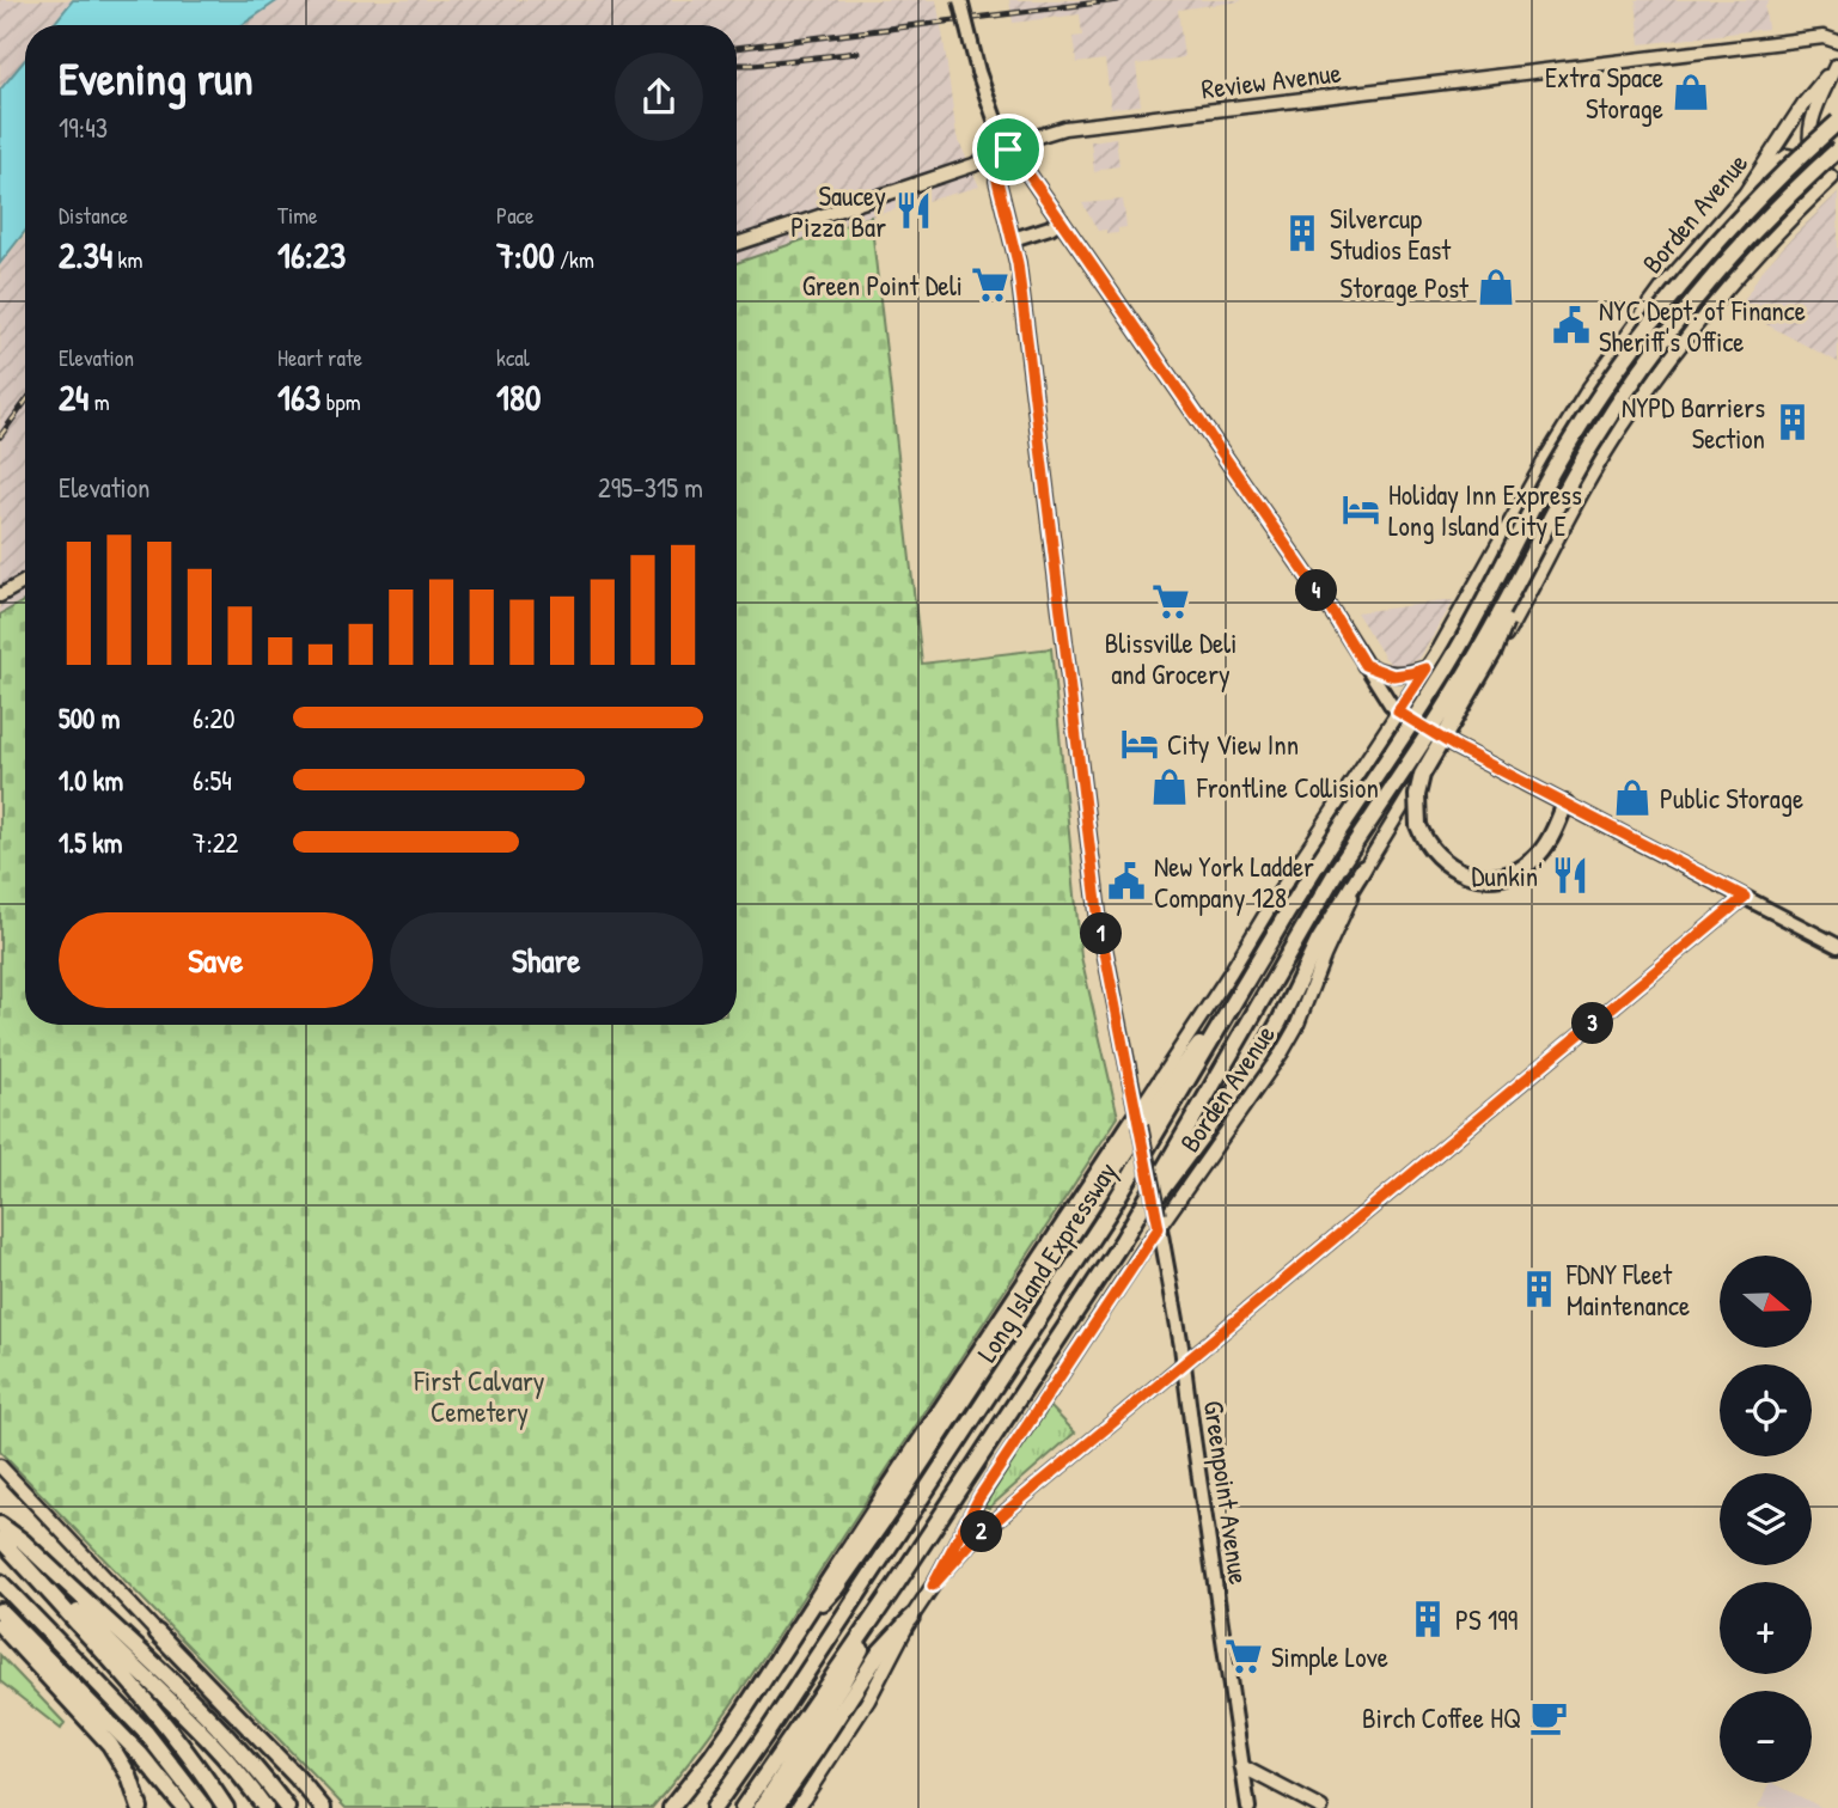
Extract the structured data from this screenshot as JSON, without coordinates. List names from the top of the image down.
{
  "streets": {
    "highway": ["Long Island Expressway"],
    "main road": ["Review Avenue", "Borden Avenue", "Greenpoint Avenue"]
  },
  "crossings": [
    ["Review Avenue", "Greenpoint Avenue"],
    ["Borden Avenue", "Greenpoint Avenue"]
  ],
  "parks": ["First Calvary Cemetery"],
  "places": {
    "shop": [
      "Extra Space Storage",
      "Storage Post",
      "Frontline Collision",
      "Public Storage"
    ],
    "restaurant": ["Saucey Pizza Bar", "Dunkin'"],
    "building": [
      "Silvercup Studios East",
      "NYPD Barriers Section",
      "FDNY Fleet Maintenance",
      "PS 199"
    ],
    "supermarket": ["Green Point Deli", "Blissville Deli and Grocery", "Simple Love"],
    "public building": ["NYC Dept. of Finance Sheriff's Office", "New York Ladder Company 128"],
    "hotel": ["Holiday Inn Express Long Island City E", "City View Inn"],
    "cafe": ["Birch Coffee HQ"]
  },
  "north": "right",
  "page": {
    "heading": ["Evening run", "19:43"],
    "stats": [
      ["Distance", "2.34 km"],
      ["Time", "16:23"],
      ["Pace", "7:00 /km"],
      ["Elevation", "24 m"],
      ["Heart rate", "163 bpm"],
      ["kcal", "180"]
    ],
    "chart": ["Elevation", "295–315 m"],
    "pins": [
      "4",
      "1",
      "3",
      "2"
    ],
    "list": [
      {
        "name": "500 m",
        "note": "6:20"
      },
      {
        "name": "1.0 km",
        "note": "6:54"
      },
      {
        "name": "1.5 km",
        "note": "7:22"
      }
    ],
    "buttons": ["Save", "Share"],
    "map_buttons": ["+", "−"]
  }
}
